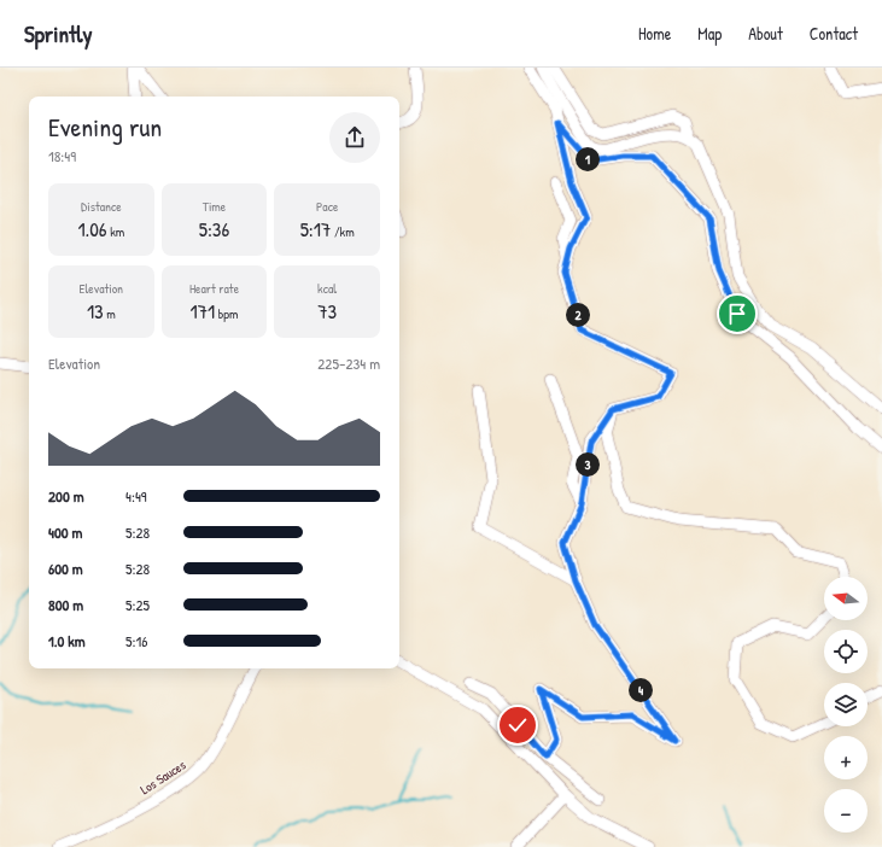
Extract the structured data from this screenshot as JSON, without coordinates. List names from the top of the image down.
{
  "streets": {
    "street": ["Los Sauces"]
  },
  "north": "left",
  "page": {
    "header": "Sprintly",
    "nav": [
      "Home",
      "Map",
      "About",
      "Contact"
    ],
    "heading": ["Evening run", "18:49"],
    "pins": [
      "1",
      "2",
      "3",
      "4"
    ],
    "stats": [
      ["Distance", "1.06 km"],
      ["Time", "5:36"],
      ["Pace", "5:17 /km"],
      ["Elevation", "13 m"],
      ["Heart rate", "171 bpm"],
      ["kcal", "73"]
    ],
    "chart": ["Elevation", "225–234 m"],
    "list": [
      {
        "name": "200 m",
        "note": "4:49"
      },
      {
        "name": "400 m",
        "note": "5:28"
      },
      {
        "name": "600 m",
        "note": "5:28"
      },
      {
        "name": "800 m",
        "note": "5:25"
      },
      {
        "name": "1.0 km",
        "note": "5:16"
      }
    ],
    "map_buttons": ["+", "−"]
  }
}
